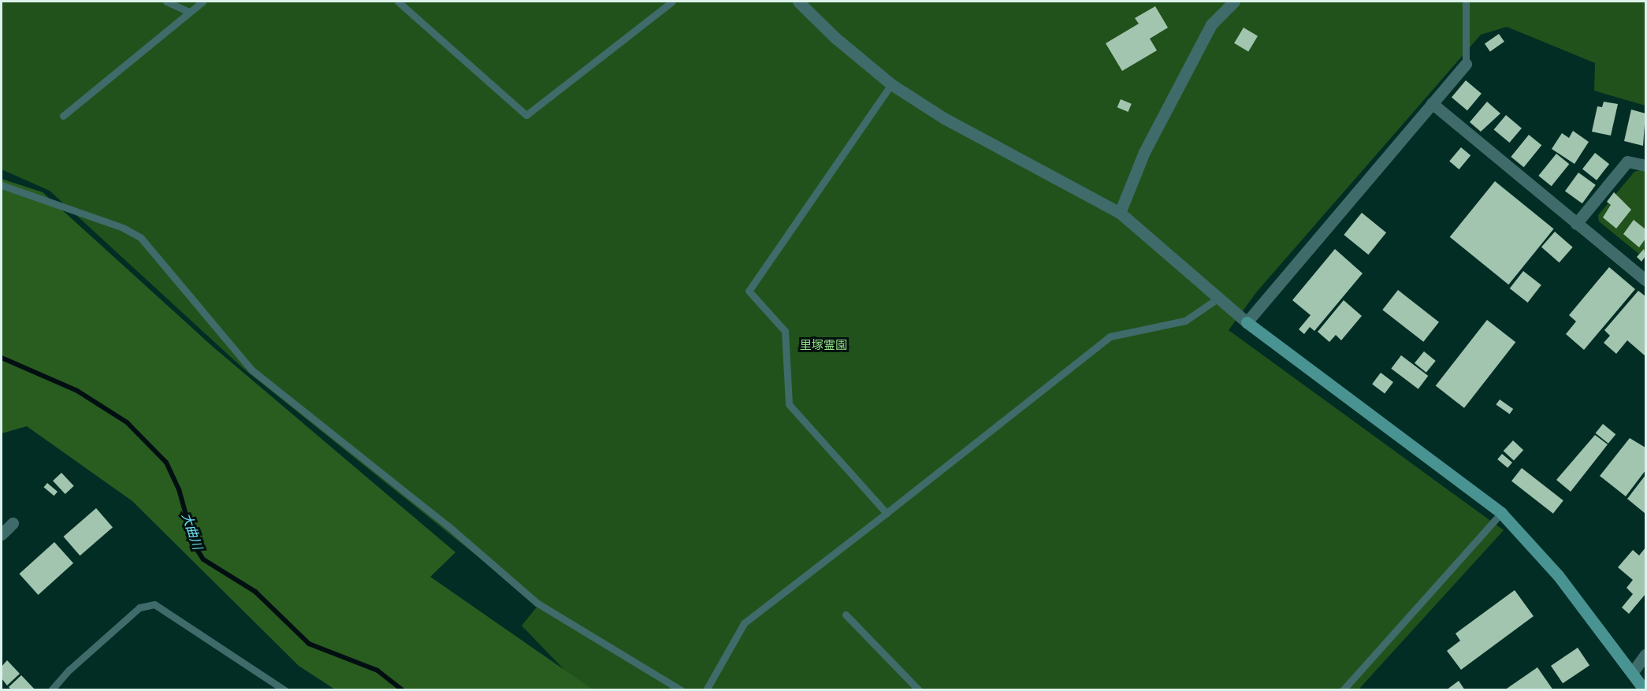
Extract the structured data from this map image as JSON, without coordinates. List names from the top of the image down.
{
  "water": ["大曲川"],
  "parks": ["里塚霊園"]
}
